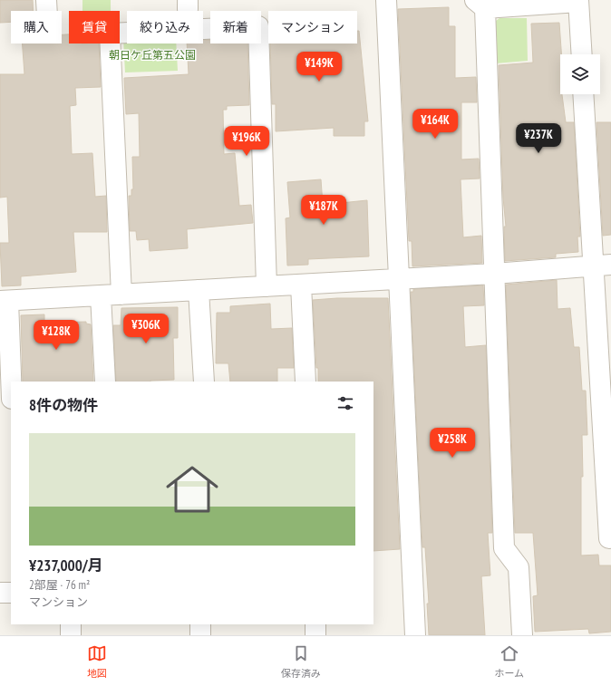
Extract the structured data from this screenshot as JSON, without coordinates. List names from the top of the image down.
{
  "parks": ["朝日ケ丘第五公園"],
  "page": {
    "chip": [
      "購入",
      "賃貸",
      "絞り込み",
      "新着",
      "マンション"
    ],
    "price": [
      "¥149K",
      "¥164K",
      "¥237K",
      "¥196K",
      "¥187K",
      "¥306K",
      "¥128K",
      "¥258K"
    ],
    "heading": "8件の物件",
    "list": [
      {
        "name": "¥237,000/月",
        "note": "2部屋 · 76 m² · マンション"
      }
    ],
    "tabs": ["地図", "保存済み", "ホーム"]
  }
}
